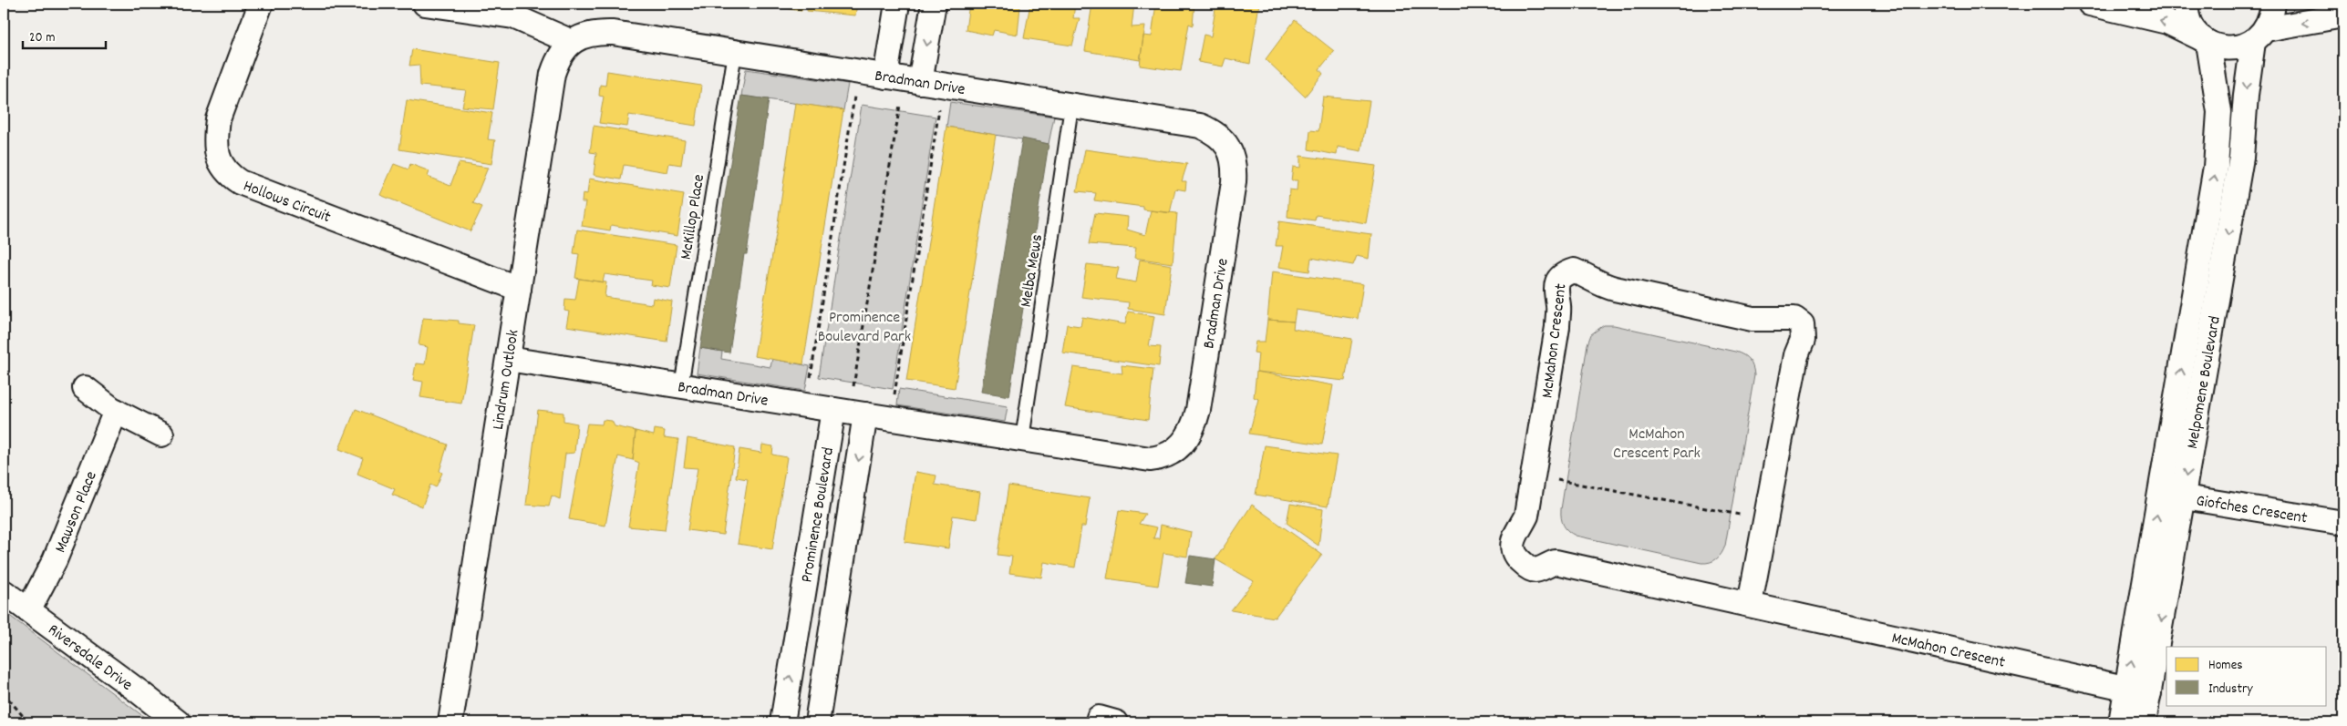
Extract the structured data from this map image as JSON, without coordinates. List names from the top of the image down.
{
  "streets": {
    "street": [
      "Bradman Drive",
      "Hollows Circuit",
      "McMahon Crescent",
      "Lindrum Outlook",
      "Melpomene Boulevard",
      "Giofches Crescent",
      "Mawson Place",
      "Prominence Boulevard",
      "Riversdale Drive"
    ],
    "lane": ["McKillop Place", "Melba Mews"]
  },
  "crossings": [
    ["Bradman Drive", "McKillop Place"],
    ["Bradman Drive", "Melba Mews"],
    ["Bradman Drive", "Lindrum Outlook"],
    ["Bradman Drive", "Prominence Boulevard"],
    ["Hollows Circuit", "Lindrum Outlook"],
    ["McMahon Crescent", "Melpomene Boulevard"],
    ["Melpomene Boulevard", "Giofches Crescent"],
    ["Mawson Place", "Riversdale Drive"]
  ],
  "parks": ["Prominence Boulevard Park", "McMahon Crescent Park"],
  "legend": ["Homes", "Industry"],
  "scale_bar": "20 m"
}
